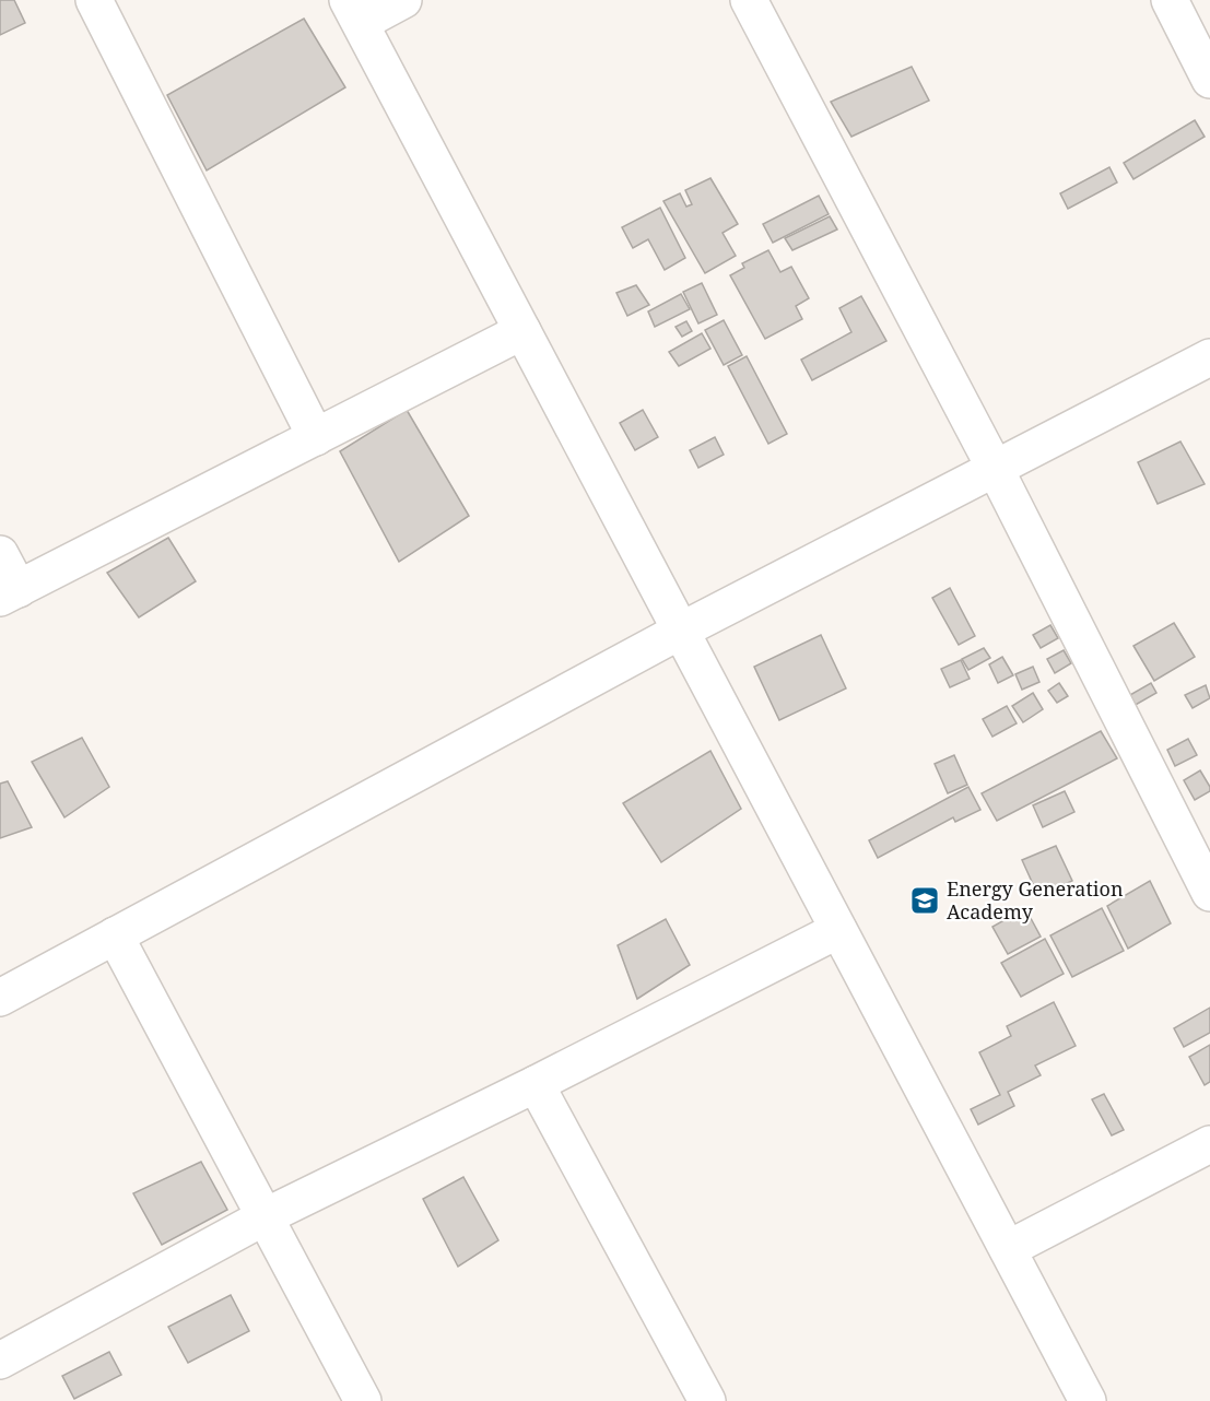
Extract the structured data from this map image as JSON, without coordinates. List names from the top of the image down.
{
  "places": {
    "school or university": ["Energy Generation Academy"]
  }
}
